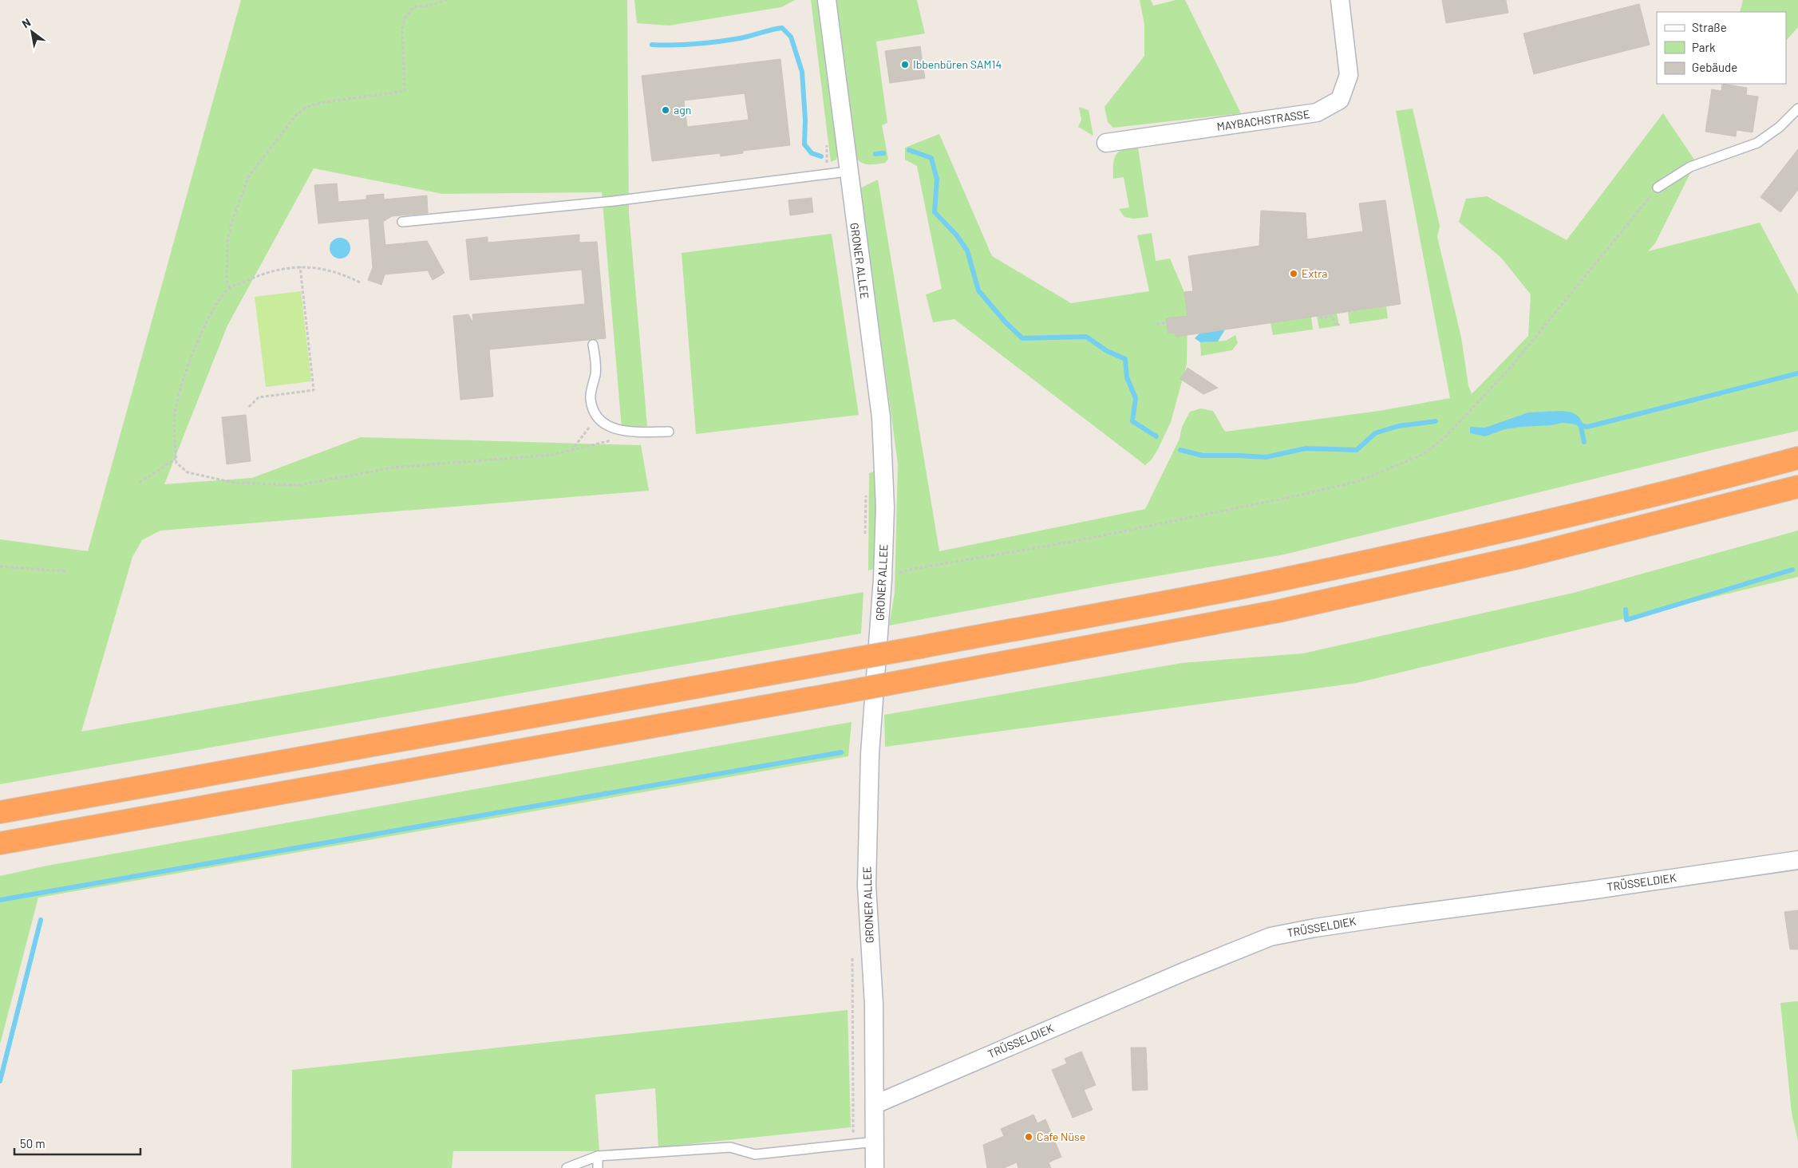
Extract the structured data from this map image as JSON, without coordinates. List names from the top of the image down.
{
  "streets": {
    "street": ["MAYBACHSTRASSE", "GRONER ALLEE", "TRÜSSELDIEK"]
  },
  "crossings": [
    ["GRONER ALLEE", "TRÜSSELDIEK"]
  ],
  "places": [
    "Ibbenbüren SAM14",
    "agn",
    "Extra",
    "Cafe Nüse"
  ],
  "legend": ["Straße", "Park", "Gebäude"],
  "scale_bar": "50 m",
  "north": "top left"
}
